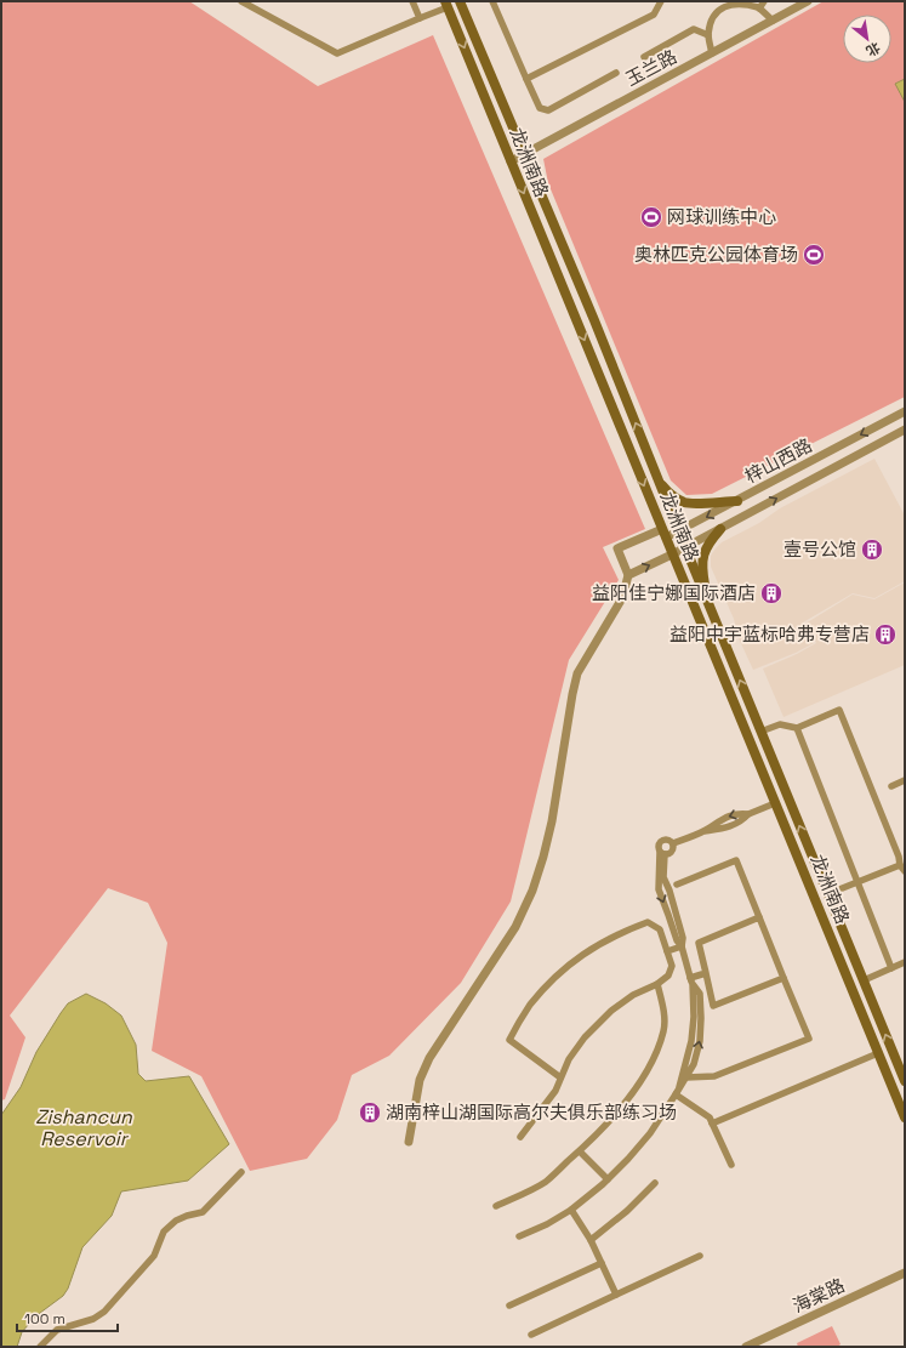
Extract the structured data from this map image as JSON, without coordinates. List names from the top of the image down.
{
  "streets": {
    "main road": ["龙洲南路"],
    "street": ["玉兰路", "梓山西路", "海棠路"]
  },
  "crossings": [
    ["玉兰路", "龙洲南路"],
    ["龙洲南路", "梓山西路"]
  ],
  "water": ["Zishancun Reservoir"],
  "places": {
    "sports": ["网球训练中心", "奥林匹克公园体育场"],
    "building": [
      "壹号公馆",
      "益阳佳宁娜国际酒店",
      "益阳中宇蓝标哈弗专营店",
      "湖南梓山湖国际高尔夫俱乐部练习场"
    ]
  },
  "scale_bar": "100 m",
  "north": "bottom right"
}
